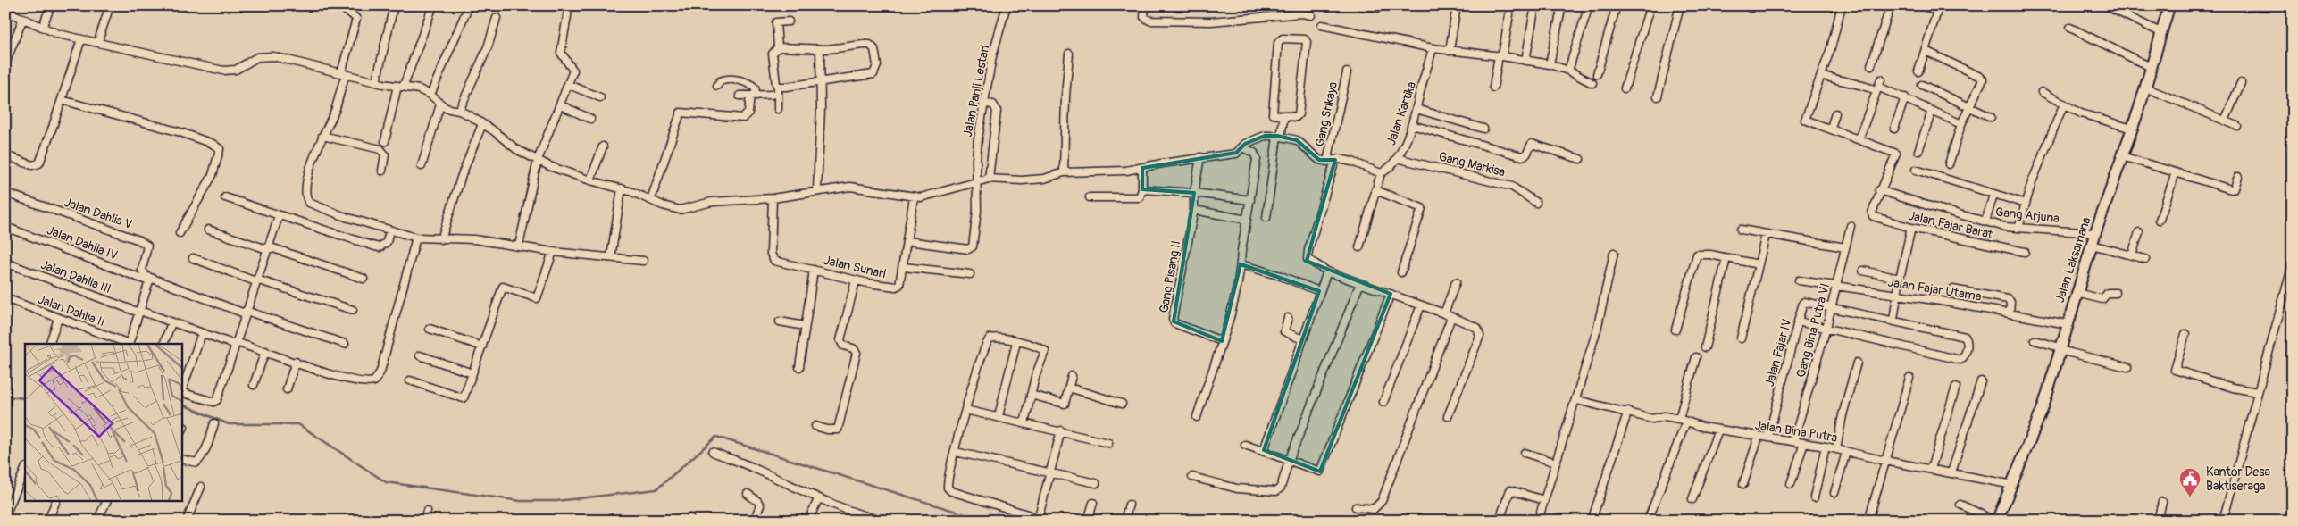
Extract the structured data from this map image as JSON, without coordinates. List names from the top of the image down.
{
  "streets": {
    "main road": ["Jalan Laksamana"],
    "street": [
      "Jalan Panji Lestari",
      "Jalan Kartika",
      "Gang Srikaya",
      "Gang Markisa",
      "Jalan Dahlia V",
      "Gang Arjuna",
      "Jalan Fajar Barat",
      "Jalan Dahlia IV",
      "Jalan Sunari",
      "Jalan Dahlia III",
      "Gang Pisang II",
      "Jalan Fajar Utama",
      "Jalan Dahlia II",
      "Gang Bina Putra VI",
      "Jalan Fajar IV",
      "Jalan Bina Putra"
    ]
  },
  "crossings": [
    ["Jalan Panji Lestari", "Jalan Sunari"],
    ["Jalan Kartika", "Gang Markisa"],
    ["Jalan Dahlia V", "Jalan Dahlia IV"],
    ["Gang Arjuna", "Jalan Laksamana"],
    ["Jalan Laksamana", "Jalan Fajar Utama"],
    ["Jalan Laksamana", "Jalan Bina Putra"],
    ["Jalan Fajar Utama", "Gang Bina Putra VI"],
    ["Gang Bina Putra VI", "Jalan Fajar IV"],
    ["Gang Bina Putra VI", "Jalan Bina Putra"],
    ["Jalan Fajar IV", "Jalan Bina Putra"]
  ],
  "places": {
    "public building": ["Kantor Desa Baktiseraga"]
  }
}
